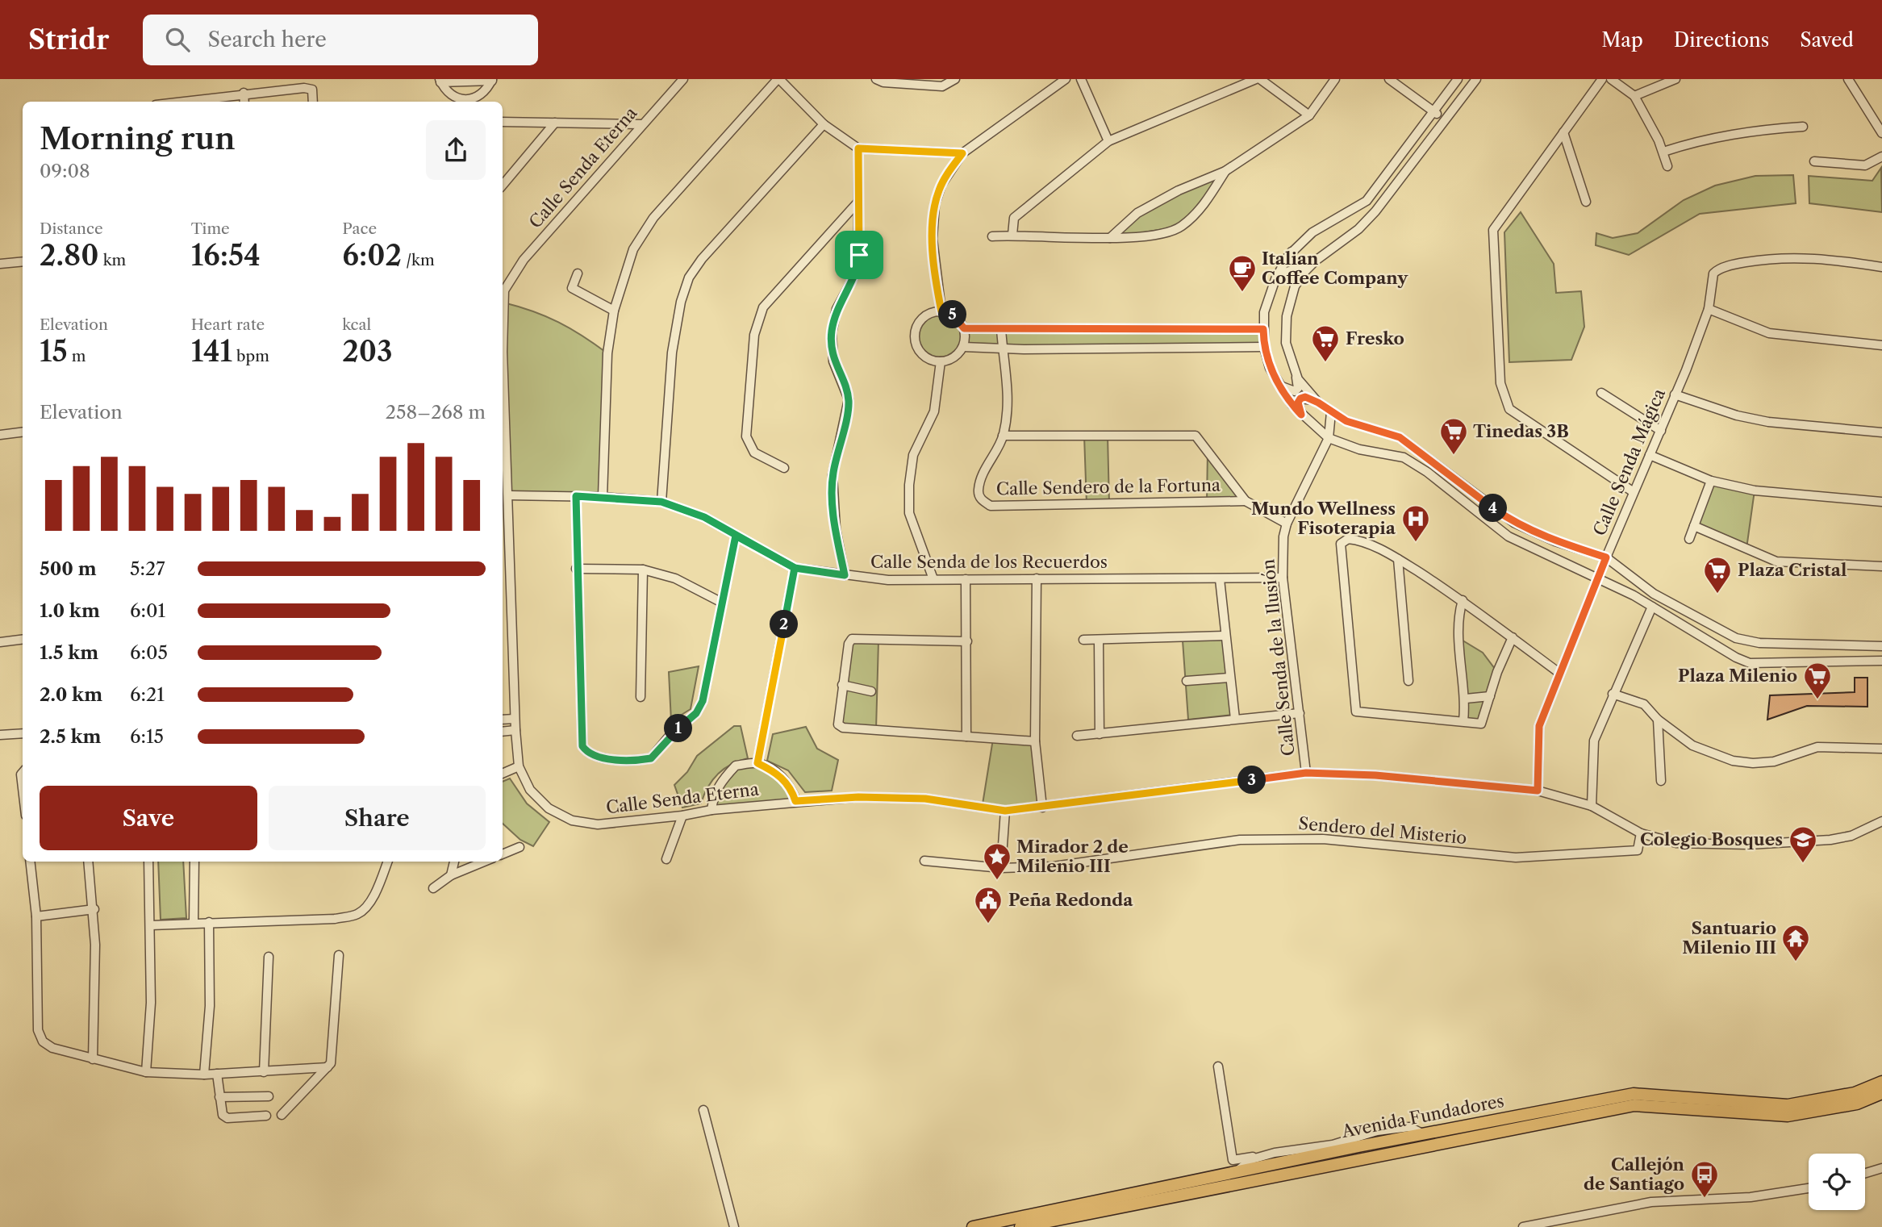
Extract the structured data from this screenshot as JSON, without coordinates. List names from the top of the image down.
{
  "streets": {
    "main road": ["Avenida Fundadores"],
    "street": [
      "Calle Senda Eterna",
      "Calle Senda Mágica",
      "Calle Sendero de la Fortuna",
      "Calle Senda de los Recuerdos",
      "Calle Senda de la Ilusión",
      "Sendero del Misterio"
    ]
  },
  "crossings": [
    ["Calle Senda Eterna", "Calle Senda Mágica"],
    ["Calle Senda Eterna", "Calle Senda de los Recuerdos"],
    ["Calle Senda Eterna", "Calle Senda de la Ilusión"],
    ["Calle Senda Eterna", "Sendero del Misterio"],
    ["Calle Senda de los Recuerdos", "Calle Senda de la Ilusión"]
  ],
  "places": {
    "cafe": ["Italian Coffee Company"],
    "supermarket": [
      "Fresko",
      "Tinedas 3B",
      "Plaza Cristal",
      "Plaza Milenio"
    ],
    "hospital": ["Mundo Wellness Fisoterapia"],
    "school or university": ["Colegio Bosques"],
    "place": ["Mirador 2 de Milenio III"],
    "public building": ["Peña Redonda"],
    "temple": ["Santuario Milenio III"],
    "bus stop": ["Callejón de Santiago"]
  },
  "page": {
    "header": "Stridr",
    "search": "Search here",
    "nav": ["Map", "Directions", "Saved"],
    "heading": ["Morning run", "09:08"],
    "stats": [
      ["Distance", "2.80 km"],
      ["Time", "16:54"],
      ["Pace", "6:02 /km"],
      ["Elevation", "15 m"],
      ["Heart rate", "141 bpm"],
      ["kcal", "203"]
    ],
    "pins": [
      "5",
      "4",
      "2",
      "1",
      "3"
    ],
    "chart": ["Elevation", "258–268 m"],
    "list": [
      {
        "name": "500 m",
        "note": "5:27"
      },
      {
        "name": "1.0 km",
        "note": "6:01"
      },
      {
        "name": "1.5 km",
        "note": "6:05"
      },
      {
        "name": "2.0 km",
        "note": "6:21"
      },
      {
        "name": "2.5 km",
        "note": "6:15"
      }
    ],
    "buttons": ["Save", "Share"]
  }
}
